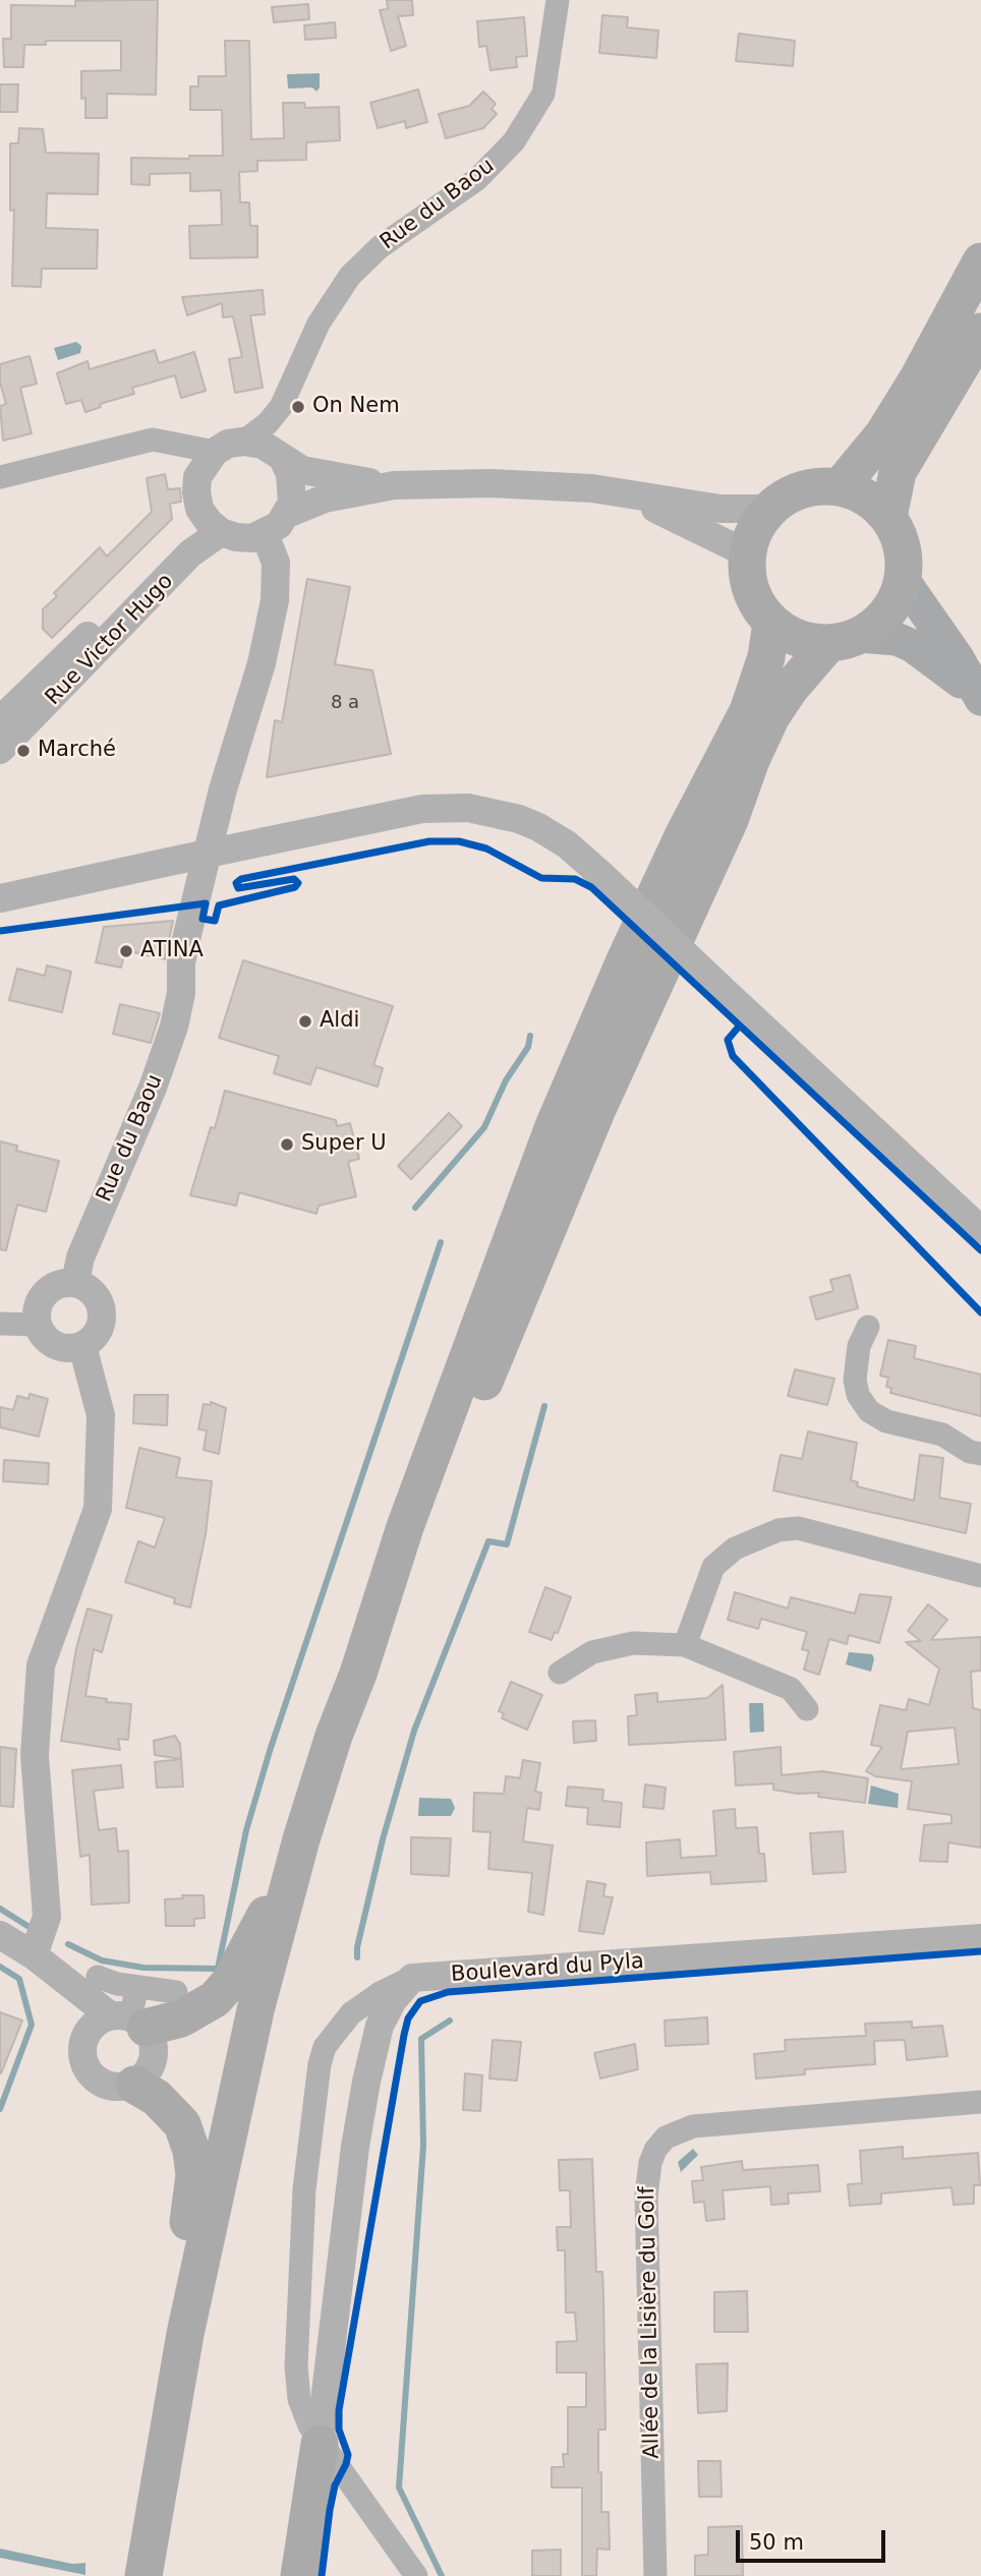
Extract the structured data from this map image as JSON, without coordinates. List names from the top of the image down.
{
  "streets": {
    "street": [
      "Rue du Baou",
      "Rue Victor Hugo",
      "Boulevard du Pyla",
      "Allée de la Lisière du Golf"
    ]
  },
  "crossings": [
    ["Rue du Baou", "Rue Victor Hugo"]
  ],
  "places": [
    "On Nem",
    "Marché",
    "ATINA",
    "Aldi",
    "Super U"
  ],
  "house_numbers": ["8 a"],
  "scale_bar": "50 m"
}
